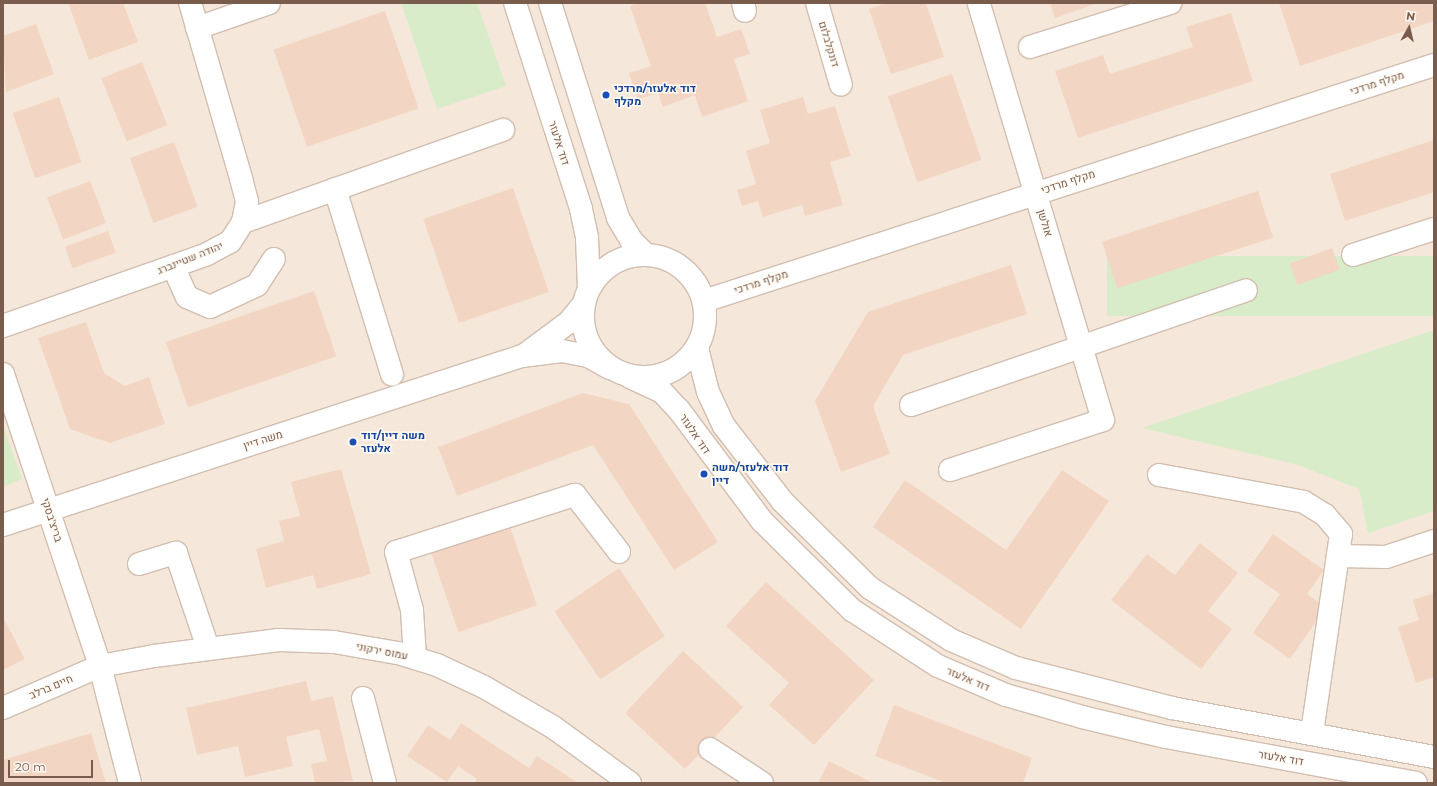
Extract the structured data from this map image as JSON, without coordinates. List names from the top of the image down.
{
  "streets": {
    "street": [
      "דונקלבלום",
      "מקלף מרדכי",
      "דוד אלעזר",
      "אולשן",
      "יהודה שטיינברג",
      "משה דיין",
      "בריצ'בסקי",
      "עמוס ירקוני",
      "חיים ברלב"
    ]
  },
  "crossings": [
    ["מקלף מרדכי", "דוד אלעזר"],
    ["מקלף מרדכי", "אולשן"],
    ["מקלף מרדכי", "משה דיין"],
    ["דוד אלעזר", "משה דיין"],
    ["משה דיין", "בריצ'בסקי"],
    ["בריצ'בסקי", "עמוס ירקוני"],
    ["בריצ'בסקי", "חיים ברלב"],
    ["עמוס ירקוני", "חיים ברלב"]
  ],
  "places": ["דוד אלעזר/מרדכי מקלף", "משה דיין/דוד אלעזר", "דוד אלעזר/משה דיין"],
  "scale_bar": "20 m",
  "north": "top"
}
